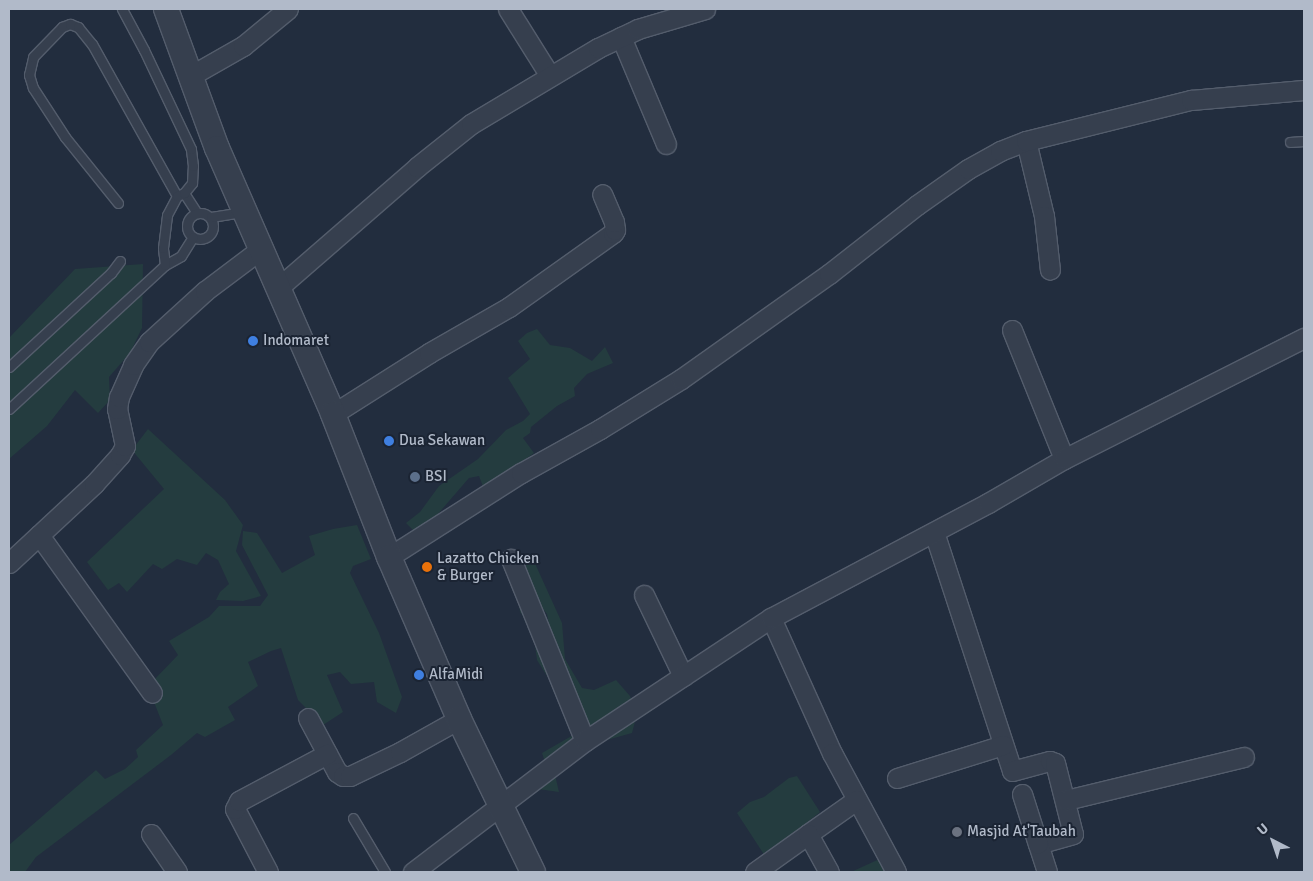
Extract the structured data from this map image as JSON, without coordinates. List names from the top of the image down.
{
  "places": [
    "Indomaret",
    "Dua Sekawan",
    "BSI",
    "Lazatto Chicken & Burger",
    "AlfaMidi",
    "Masjid At'Taubah"
  ],
  "north": "top left"
}
